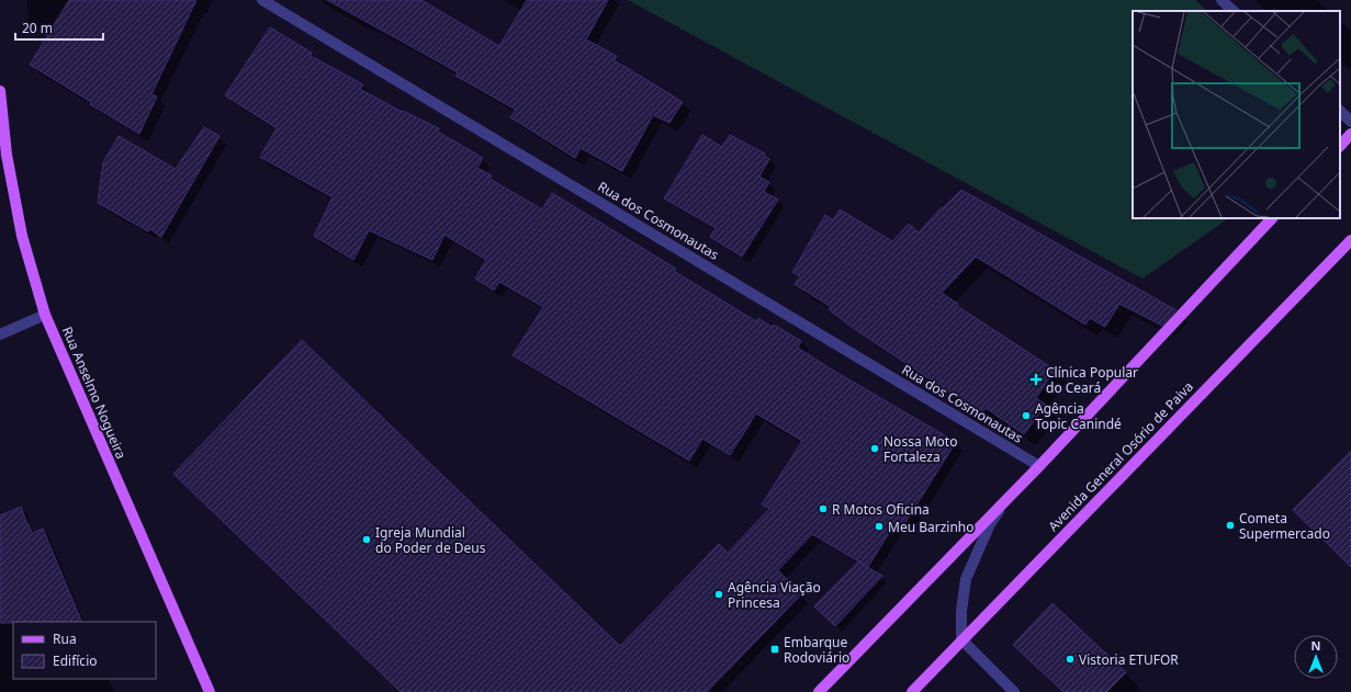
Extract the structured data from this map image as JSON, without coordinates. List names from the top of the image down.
{
  "streets": {
    "main road": ["Rua Anselmo Nogueira", "Avenida General Osório de Paiva"],
    "street": ["Rua dos Cosmonautas"]
  },
  "places": {
    "health": ["Clínica Popular do Ceará"],
    "other": [
      "Agência Topic Canindé",
      "Nossa Moto Fortaleza",
      "R Motos Oficina",
      "Cometa Supermercado",
      "Meu Barzinho",
      "Igreja Mundial do Poder de Deus",
      "Agência Viação Princesa",
      "Vistoria ETUFOR"
    ],
    "transit": ["Embarque Rodoviário"]
  },
  "legend": ["Rua", "Edifício"],
  "scale_bar": "20 m",
  "north": "top"
}
